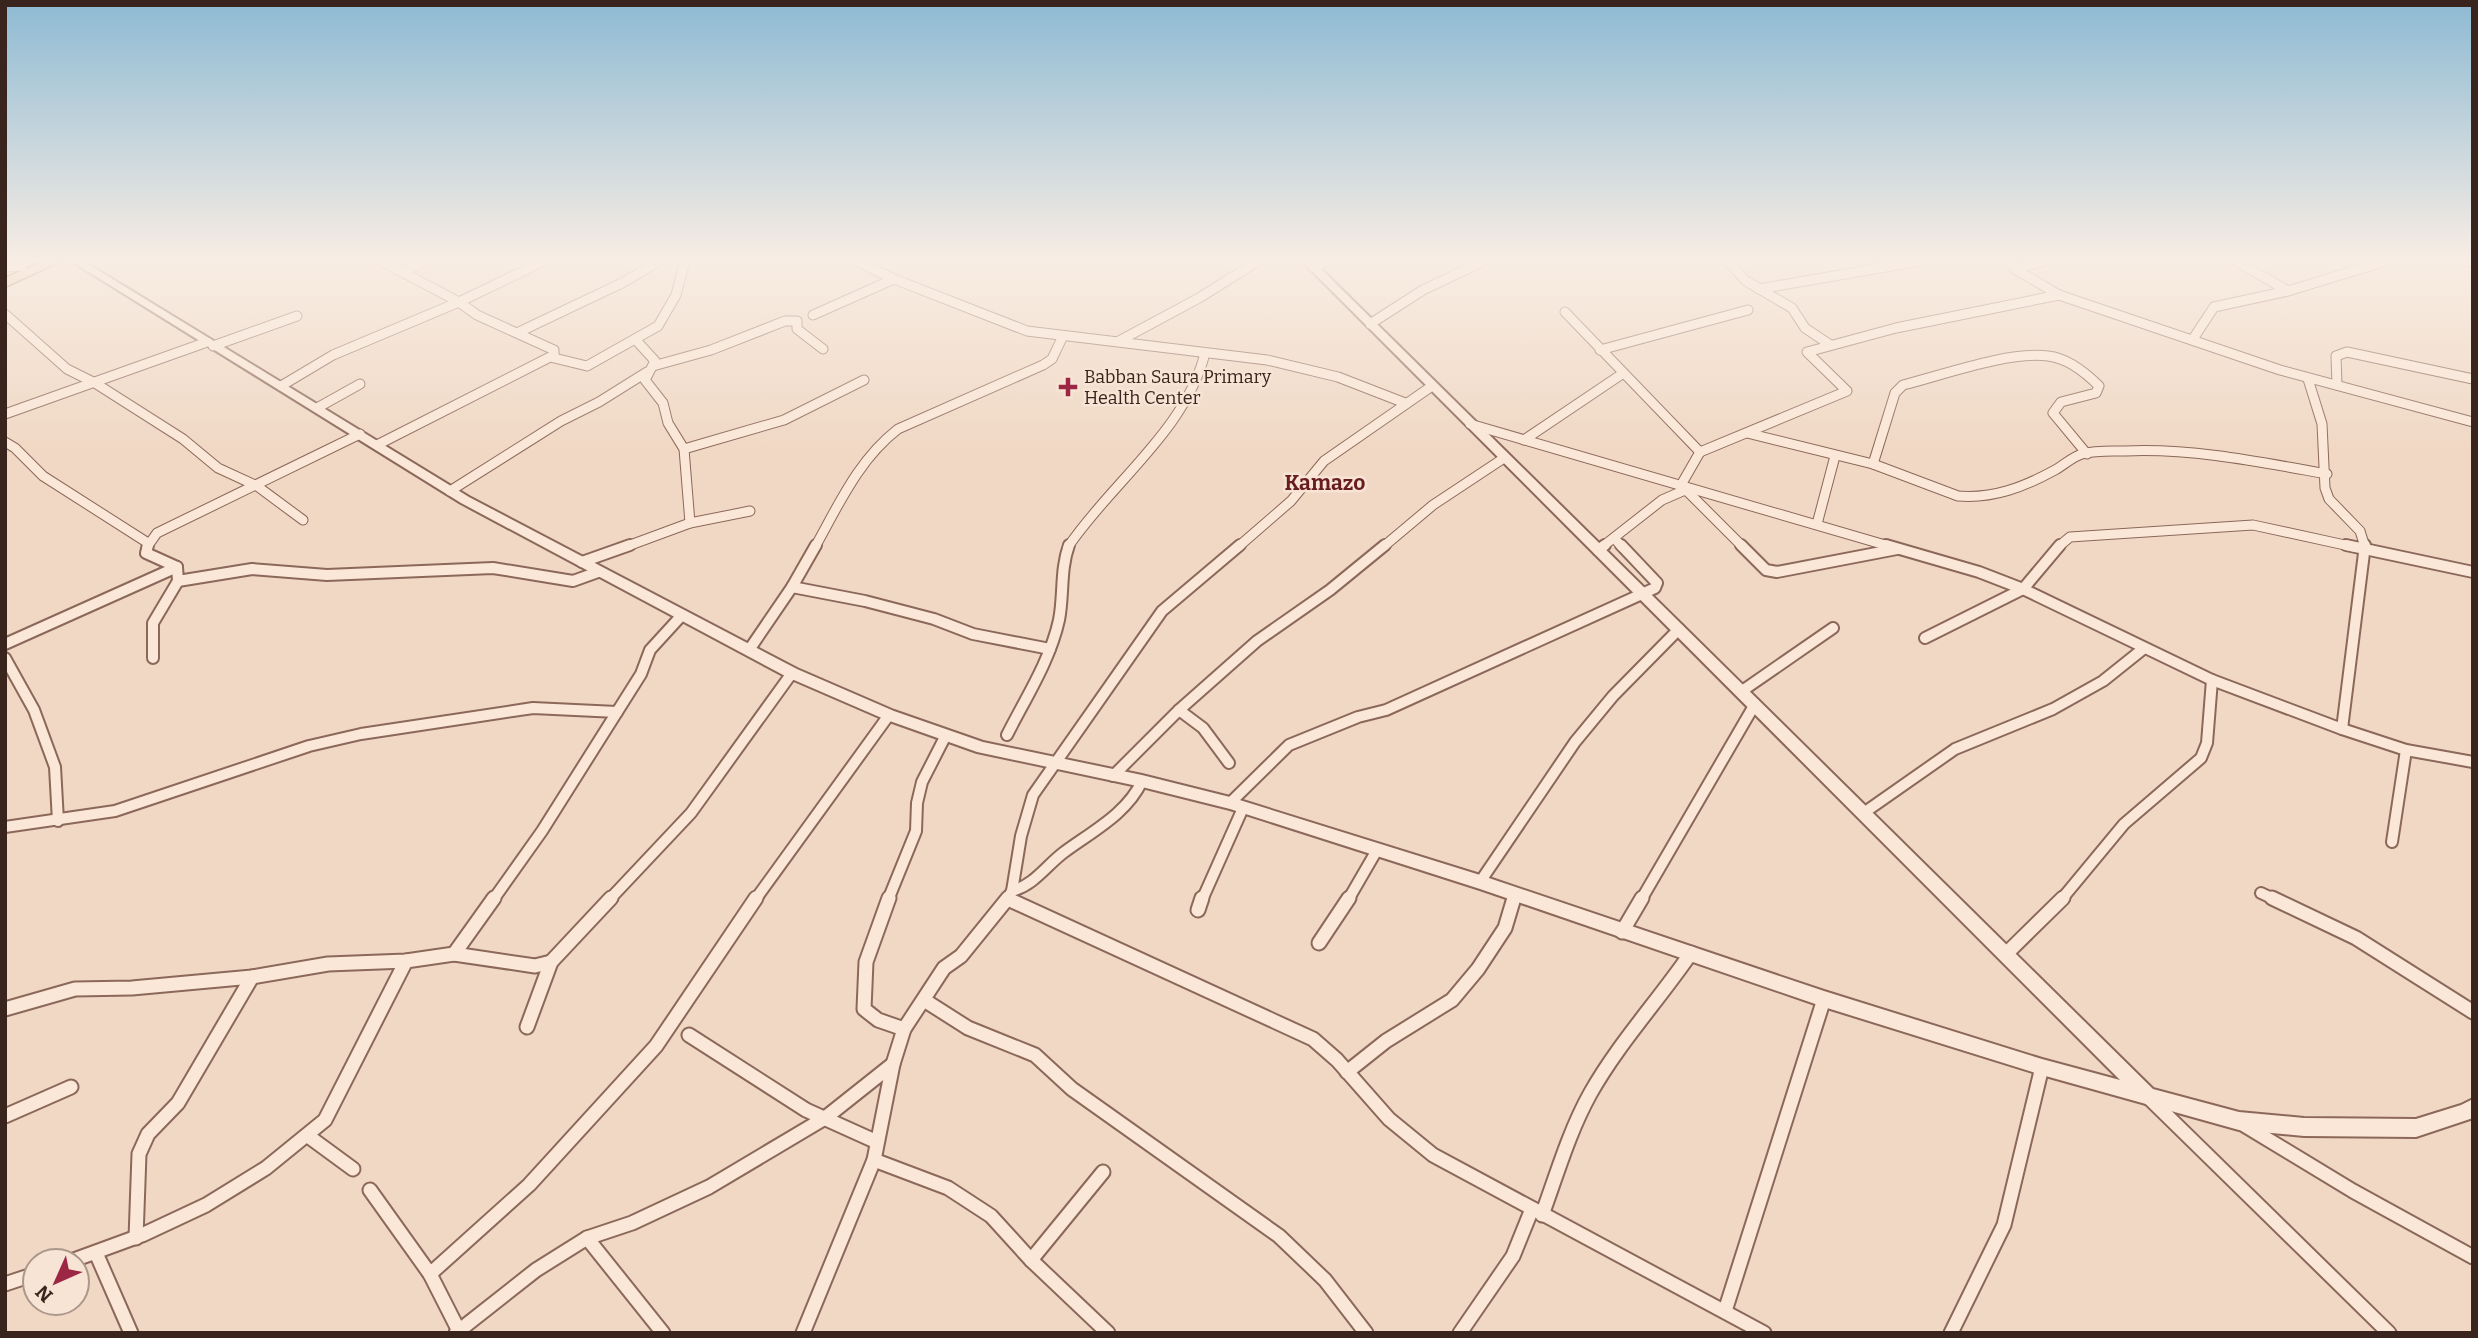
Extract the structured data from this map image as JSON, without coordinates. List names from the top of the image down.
{
  "districts": ["Kamazo"],
  "places": {
    "health": ["Babban Saura Primary Health Center"]
  },
  "north": "bottom left"
}
